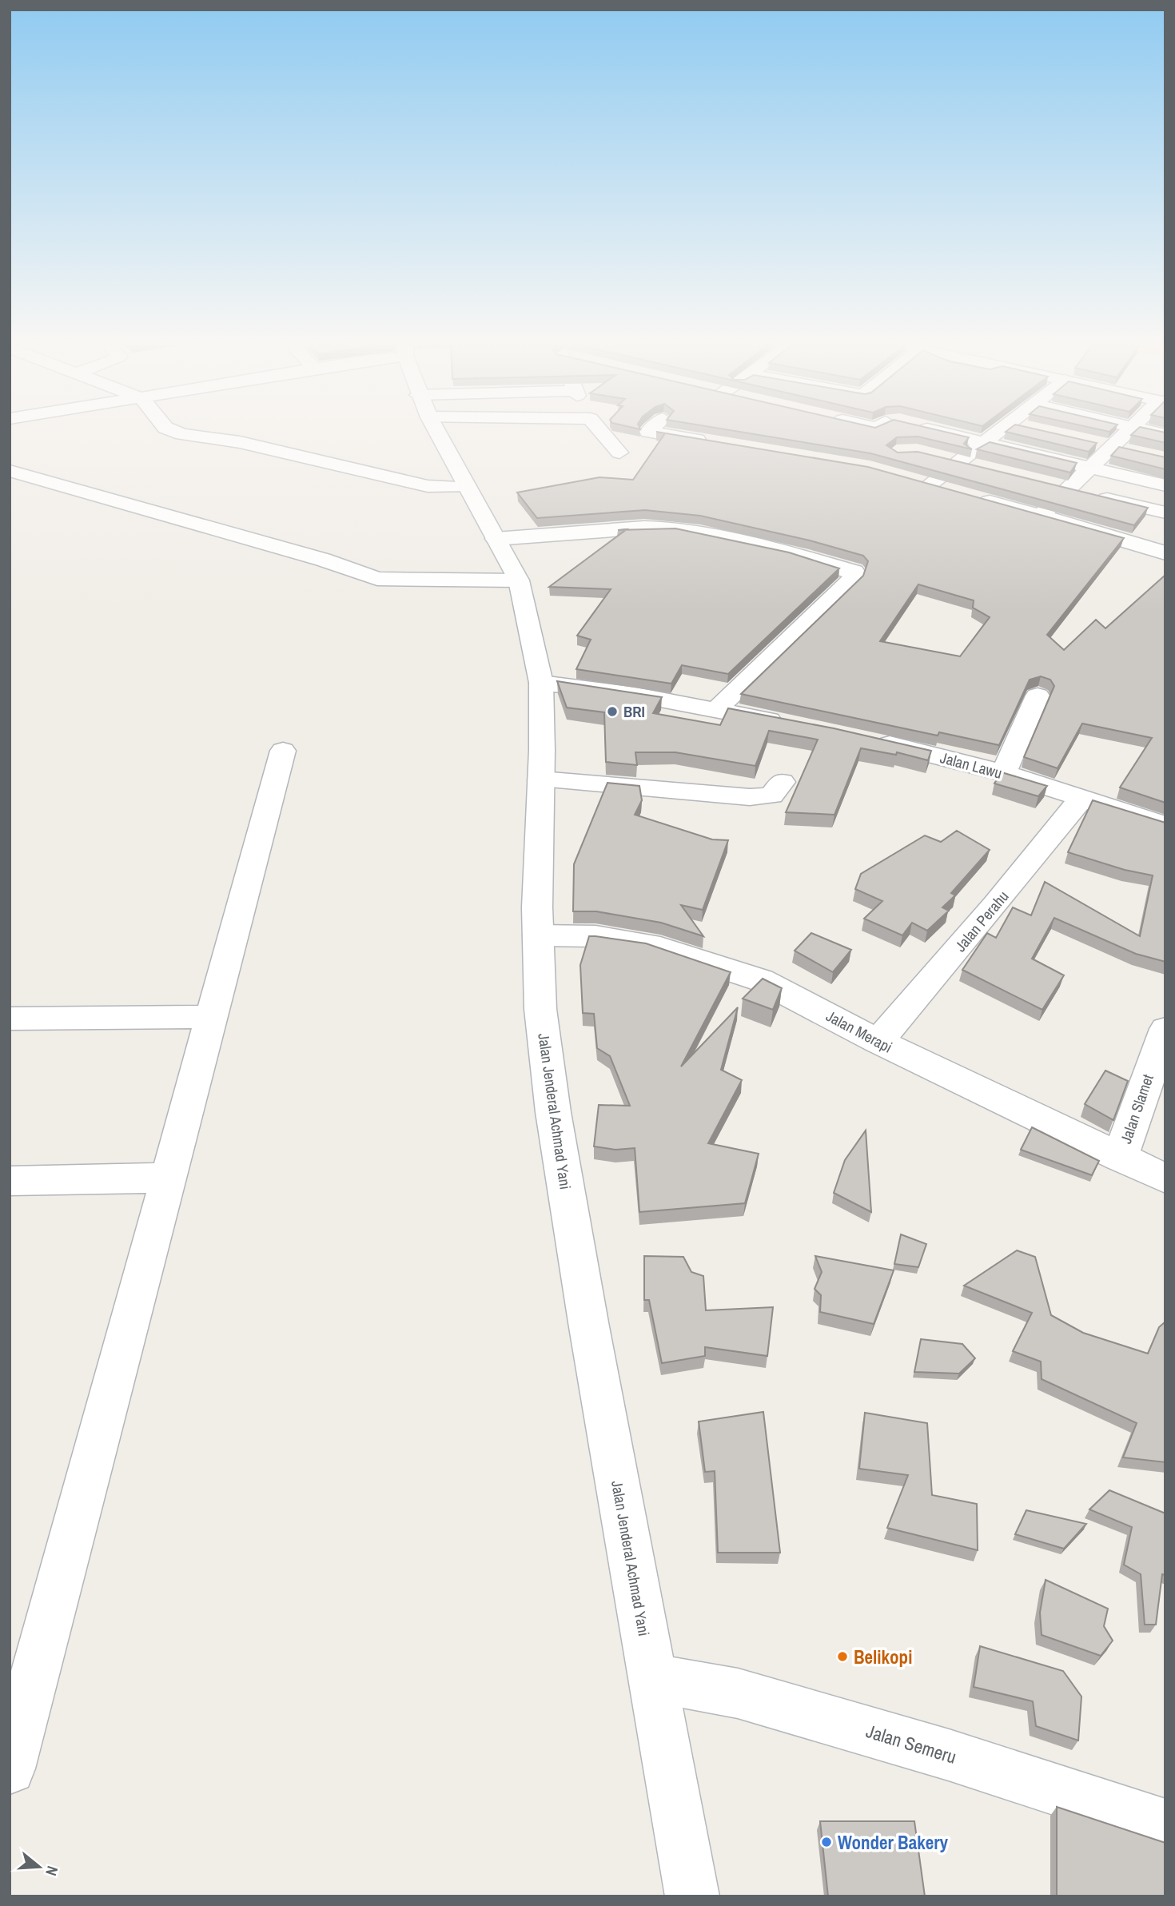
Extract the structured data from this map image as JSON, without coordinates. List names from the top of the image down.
{
  "streets": {
    "street": [
      "Jalan Lawu",
      "Jalan Perahu",
      "Jalan Merapi",
      "Jalan Slamet",
      "Jalan Jenderal Achmad Yani",
      "Jalan Semeru"
    ]
  },
  "crossings": [
    ["Jalan Lawu", "Jalan Perahu"],
    ["Jalan Perahu", "Jalan Merapi"],
    ["Jalan Merapi", "Jalan Slamet"],
    ["Jalan Merapi", "Jalan Jenderal Achmad Yani"],
    ["Jalan Jenderal Achmad Yani", "Jalan Semeru"]
  ],
  "places": ["BRI", "Belikopi", "Wonder Bakery"],
  "north": "right"
}
